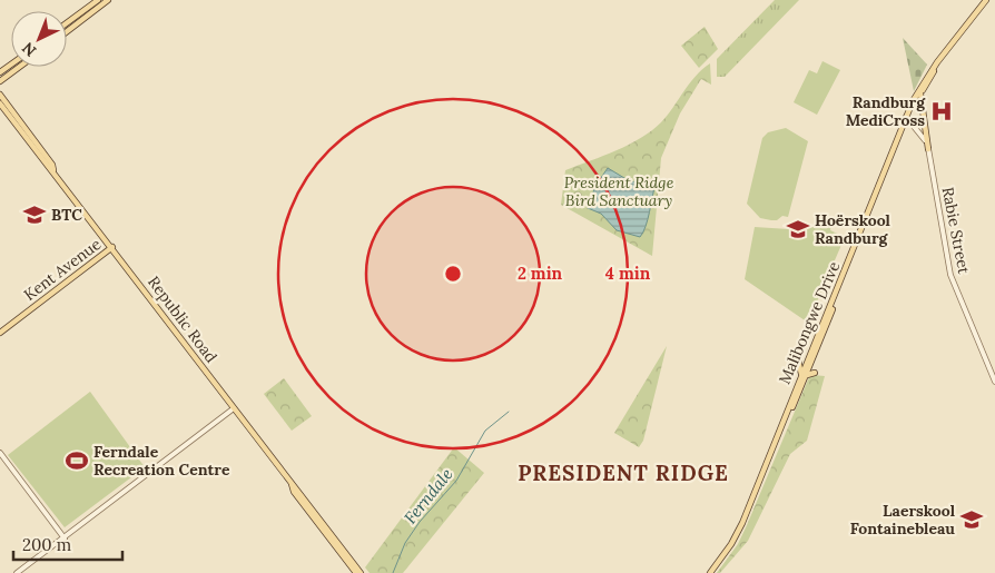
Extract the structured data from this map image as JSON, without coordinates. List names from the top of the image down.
{
  "streets": {
    "main road": ["Kent Avenue", "Republic Road", "Malibongwe Drive"],
    "street": ["Rabie Street"]
  },
  "crossings": [
    ["Rabie Street", "Malibongwe Drive"],
    ["Kent Avenue", "Republic Road"]
  ],
  "districts": ["PRESIDENT RIDGE"],
  "water": ["Ferndale"],
  "parks": ["President Ridge Bird Sanctuary"],
  "places": {
    "hospital": ["Randburg MediCross"],
    "school or university": ["BTC", "Hoërskool Randburg", "Laerskool Fontainebleau"],
    "sports": ["Ferndale Recreation Centre"]
  },
  "scale_bar": "200 m",
  "north": "bottom left",
  "rings": ["2 min", "4 min"]
}
